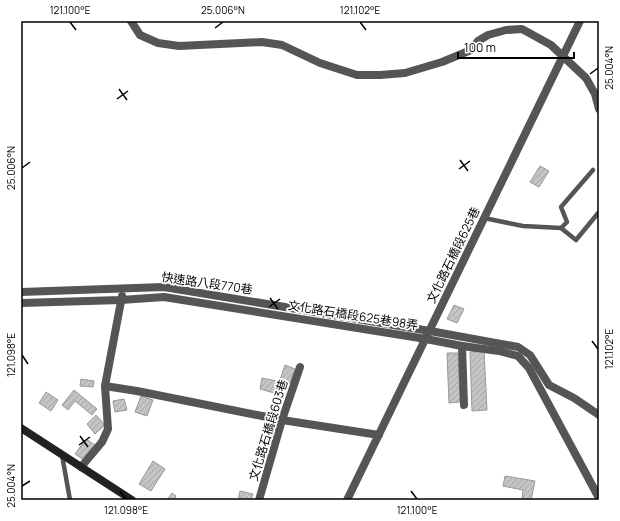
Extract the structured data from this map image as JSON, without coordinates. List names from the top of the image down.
{
  "streets": {
    "street": [
      "文化路石橋段625巷",
      "快速路八段770巷",
      "文化路石橋段625巷98弄",
      "文化路石橋段603巷"
    ]
  },
  "crossings": [
    ["文化路石橋段625巷", "快速路八段770巷"],
    ["文化路石橋段625巷", "文化路石橋段625巷98弄"]
  ],
  "scale_bar": "100 m",
  "coordinates": [
    "121.100°E",
    "25.006°N",
    "121.102°E",
    "25.004°N",
    "121.098°E"
  ]
}
